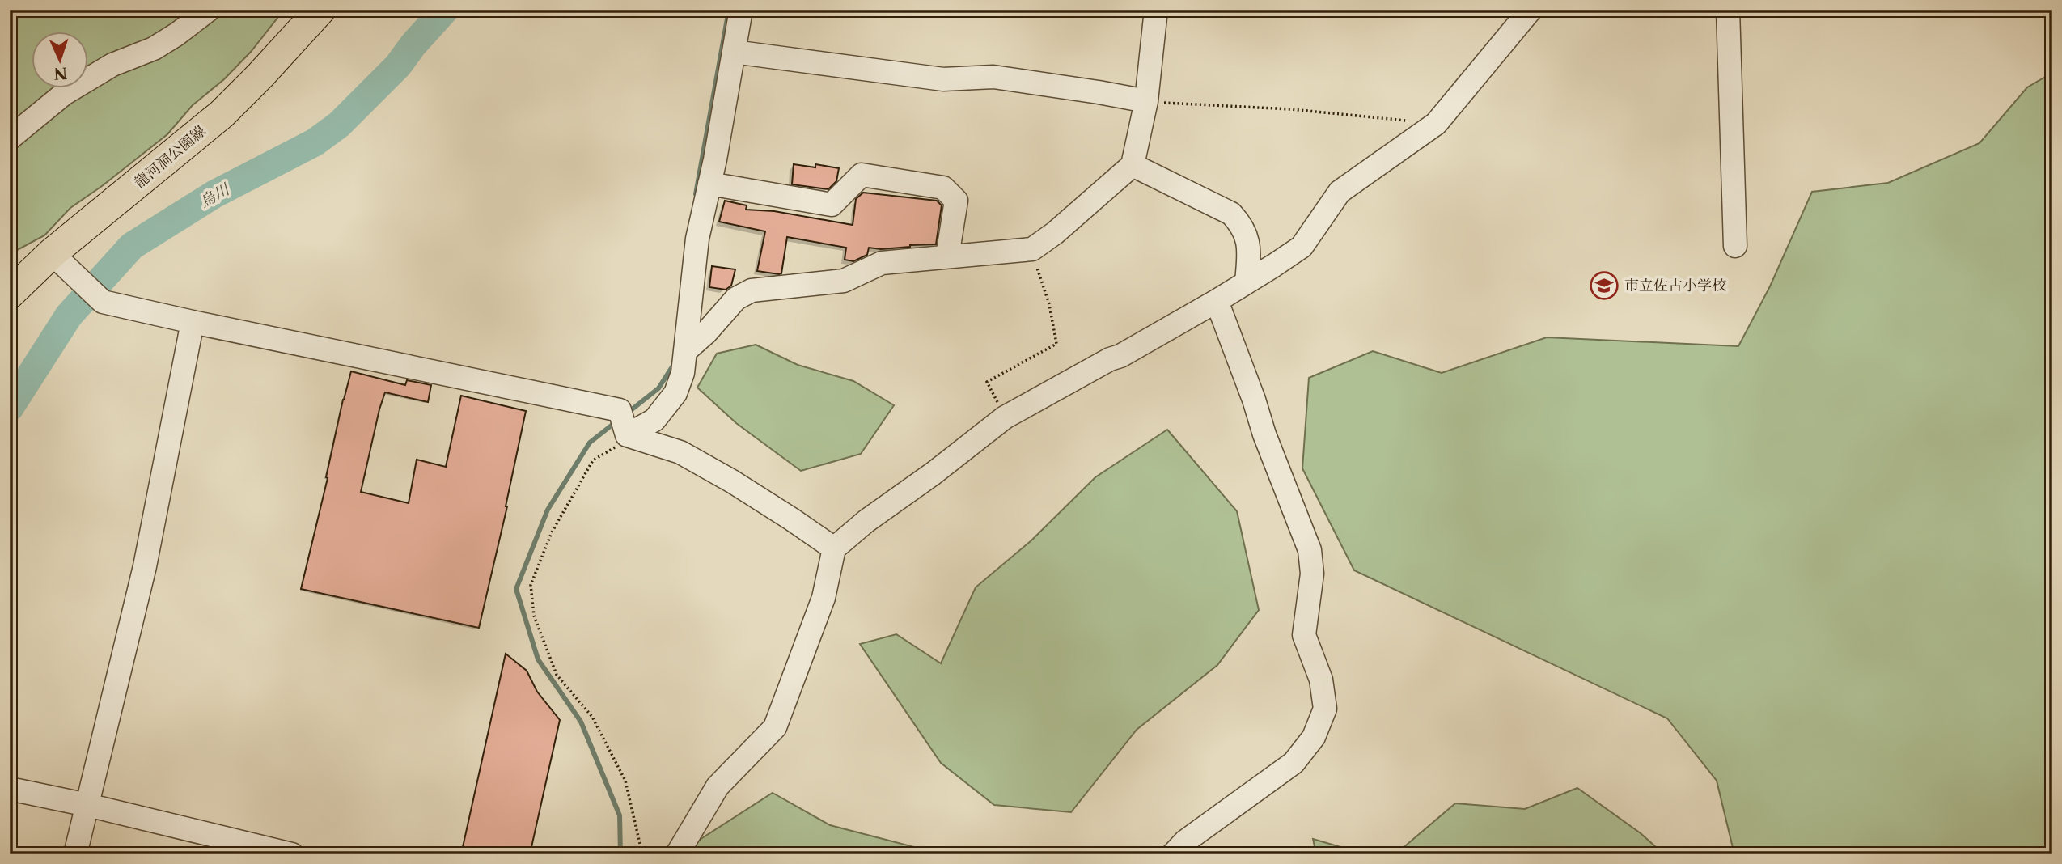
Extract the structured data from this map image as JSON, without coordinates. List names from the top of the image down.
{
  "streets": {
    "main road": ["龍河洞公園線"]
  },
  "water": ["烏川"],
  "places": {
    "school or university": ["市立佐古小学校"]
  },
  "north": "bottom"
}
